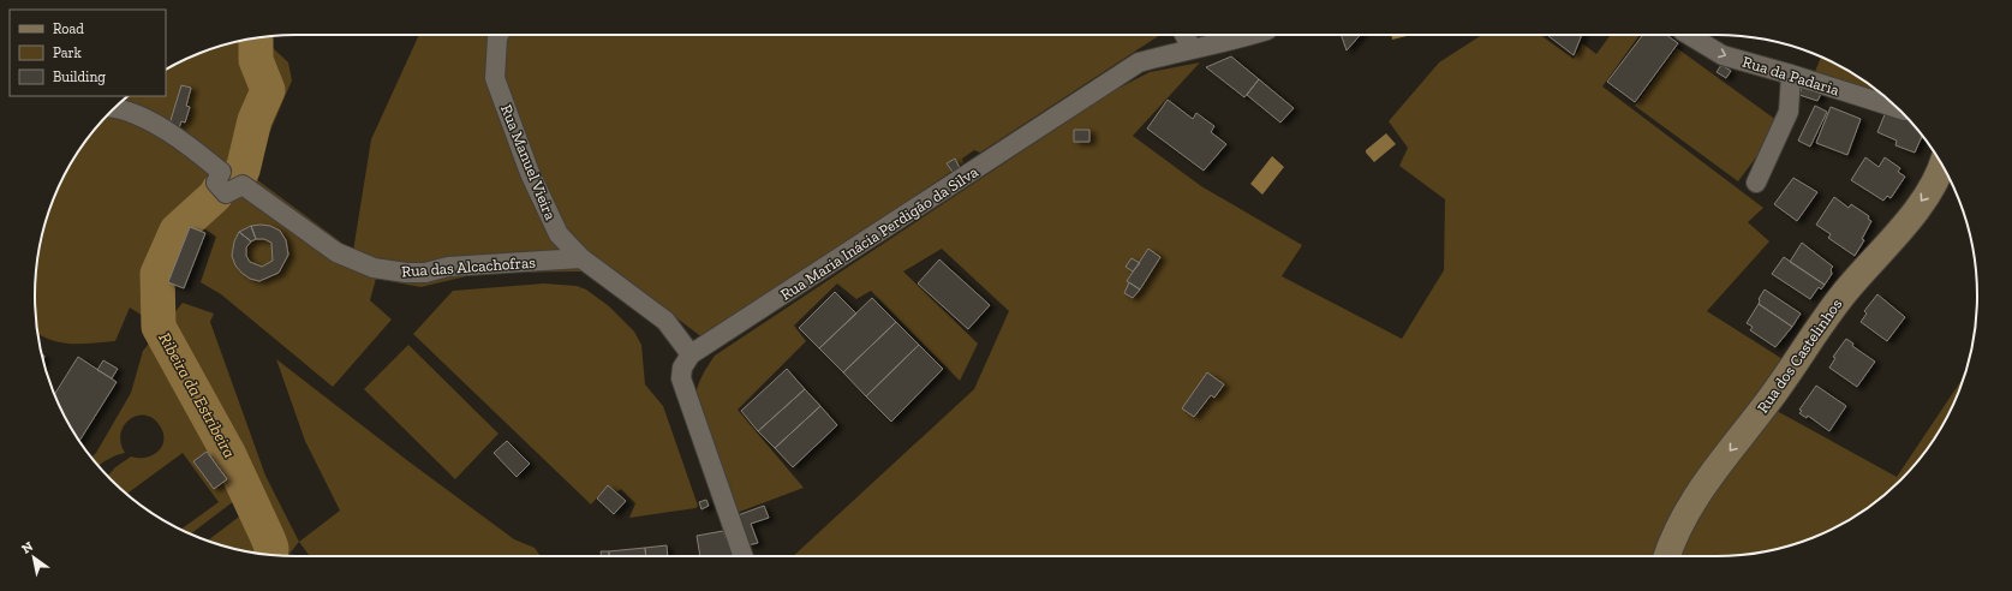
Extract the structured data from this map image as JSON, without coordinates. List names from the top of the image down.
{
  "streets": {
    "street": [
      "Rua da Padaria",
      "Rua Manuel Vieira",
      "Rua Maria Inácia Perdigão da Silva",
      "Rua das Alcachofras",
      "Rua dos Castelinhos"
    ]
  },
  "crossings": [
    ["Rua Manuel Vieira", "Rua Maria Inácia Perdigão da Silva"],
    ["Rua Manuel Vieira", "Rua das Alcachofras"]
  ],
  "one_way": ["Rua da Padaria", "Rua dos Castelinhos"],
  "water": ["Ribeira da Estribeira"],
  "legend": ["Road", "Park", "Building"],
  "north": "top left"
}
